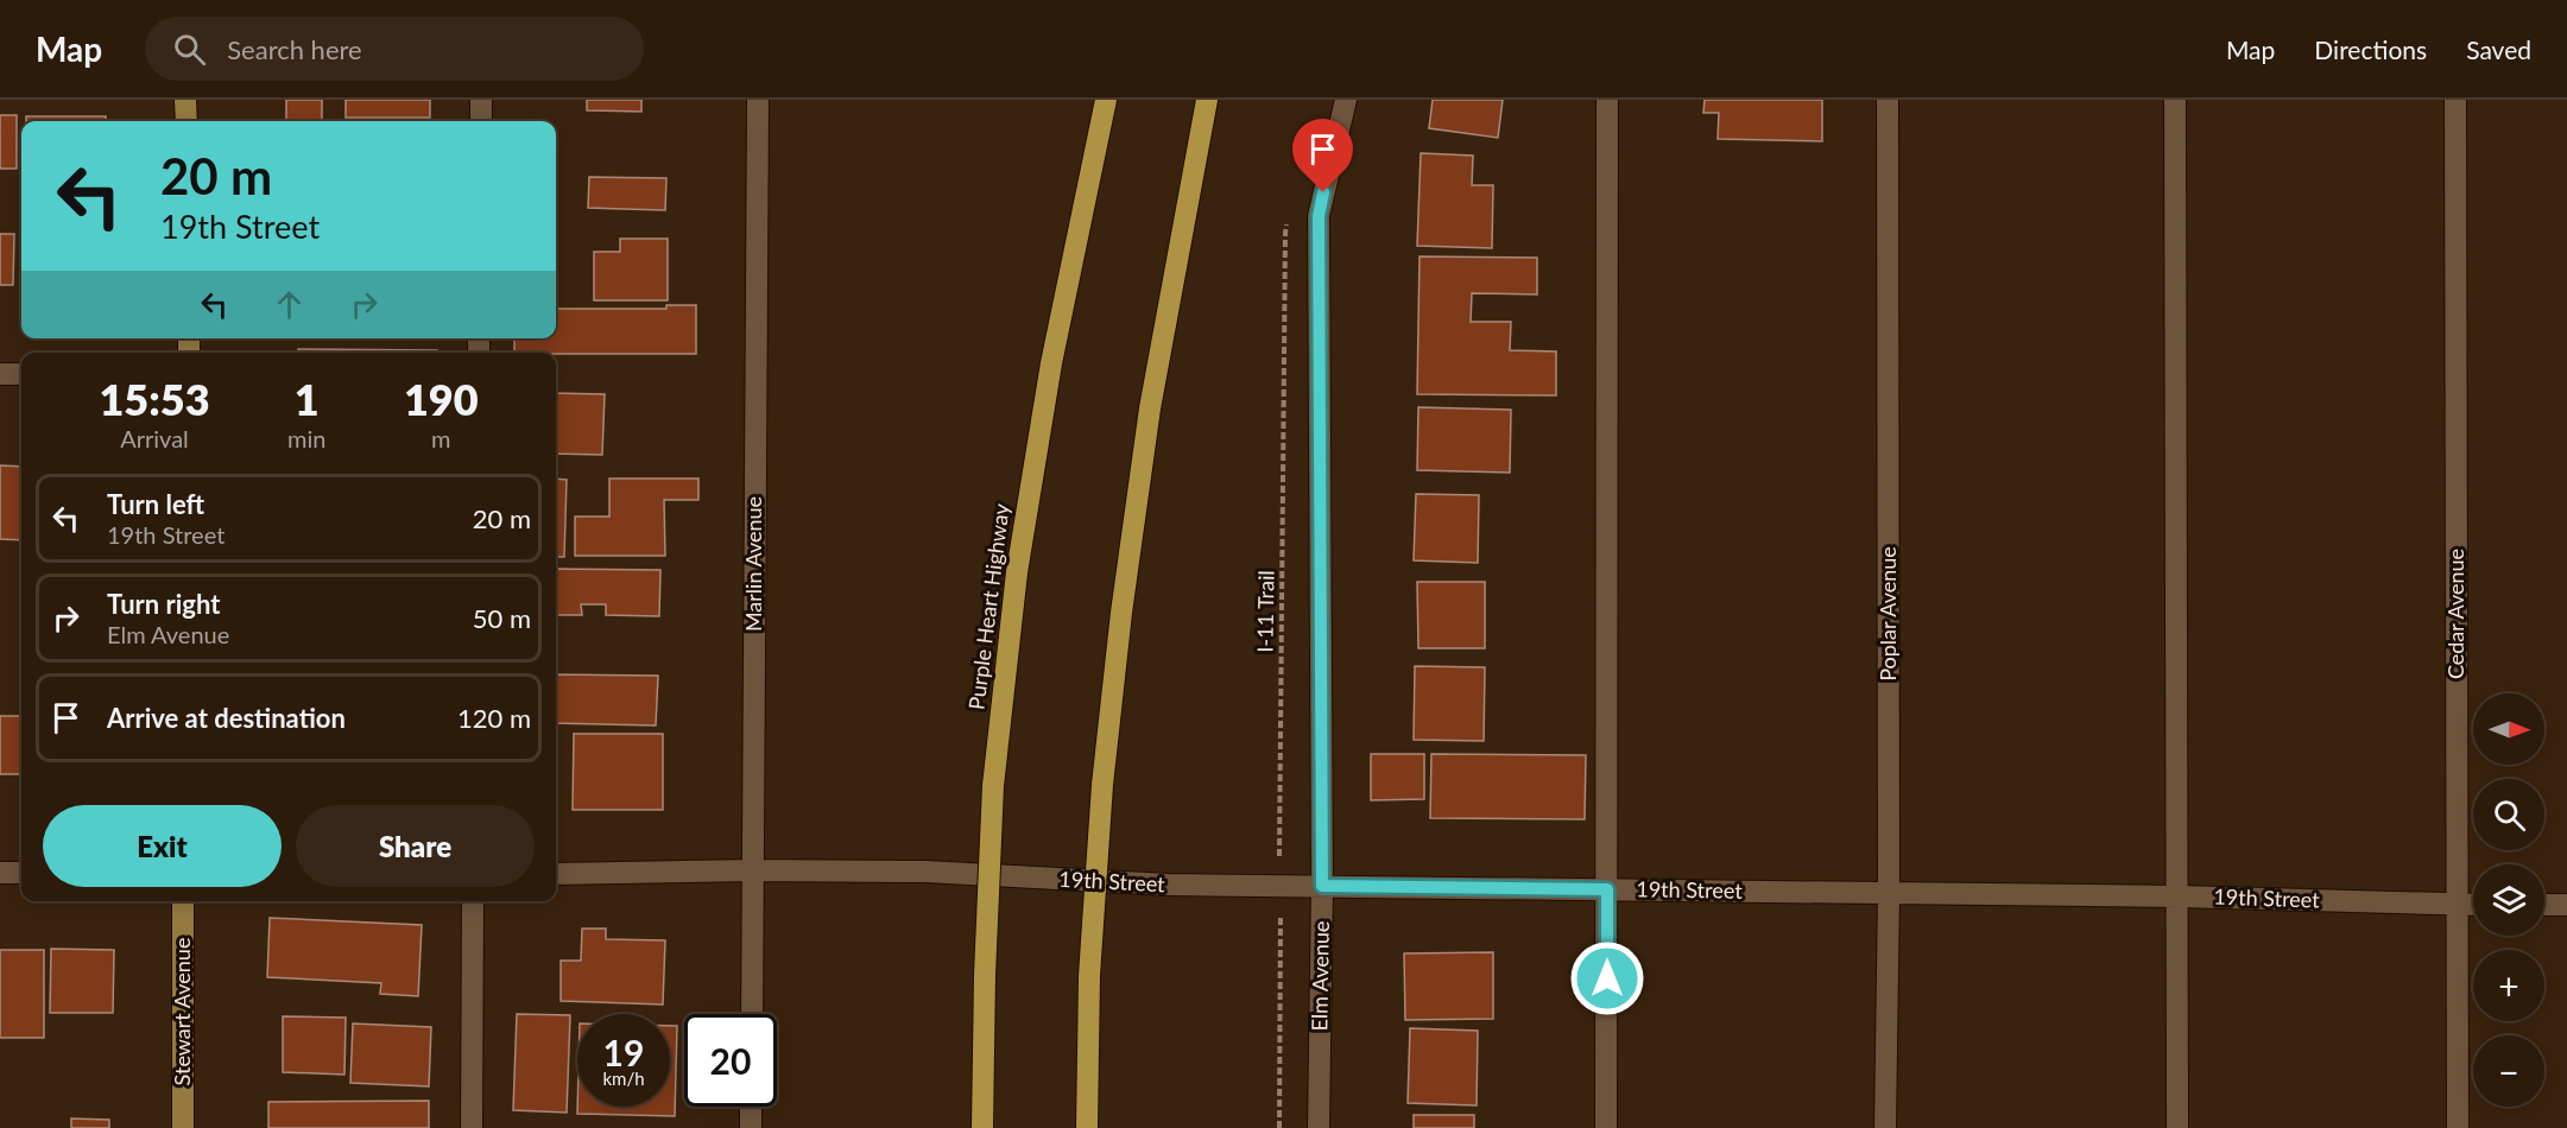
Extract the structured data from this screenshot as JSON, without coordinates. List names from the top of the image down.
{
  "streets": {
    "highway": ["Purple Heart Highway"],
    "main road": ["Stewart Avenue"],
    "street": [
      "Marlin Avenue",
      "Poplar Avenue",
      "Cedar Avenue",
      "19th Street",
      "Elm Avenue"
    ],
    "path": ["I-11 Trail"]
  },
  "crossings": [
    ["Marlin Avenue", "19th Street"],
    ["I-11 Trail", "19th Street"],
    ["Poplar Avenue", "19th Street"],
    ["Cedar Avenue", "19th Street"],
    ["19th Street", "Elm Avenue"]
  ],
  "north": "right",
  "page": {
    "header": "Map",
    "search": "Search here",
    "nav": ["Map", "Directions", "Saved"],
    "turn": ["20 m", "19th Street"],
    "eta": [
      "15:53",
      "Arrival",
      "1",
      "min",
      "190",
      "m"
    ],
    "list": [
      {
        "name": "Turn left",
        "note": "19th Street",
        "value": "20 m"
      },
      {
        "name": "Turn right",
        "note": "Elm Avenue",
        "value": "50 m"
      },
      {
        "name": "Arrive at destination",
        "value": "120 m"
      }
    ],
    "map_buttons": ["+", "−"],
    "buttons": ["Exit", "Share"],
    "speed": "19 km/h",
    "limit": "20"
  }
}
